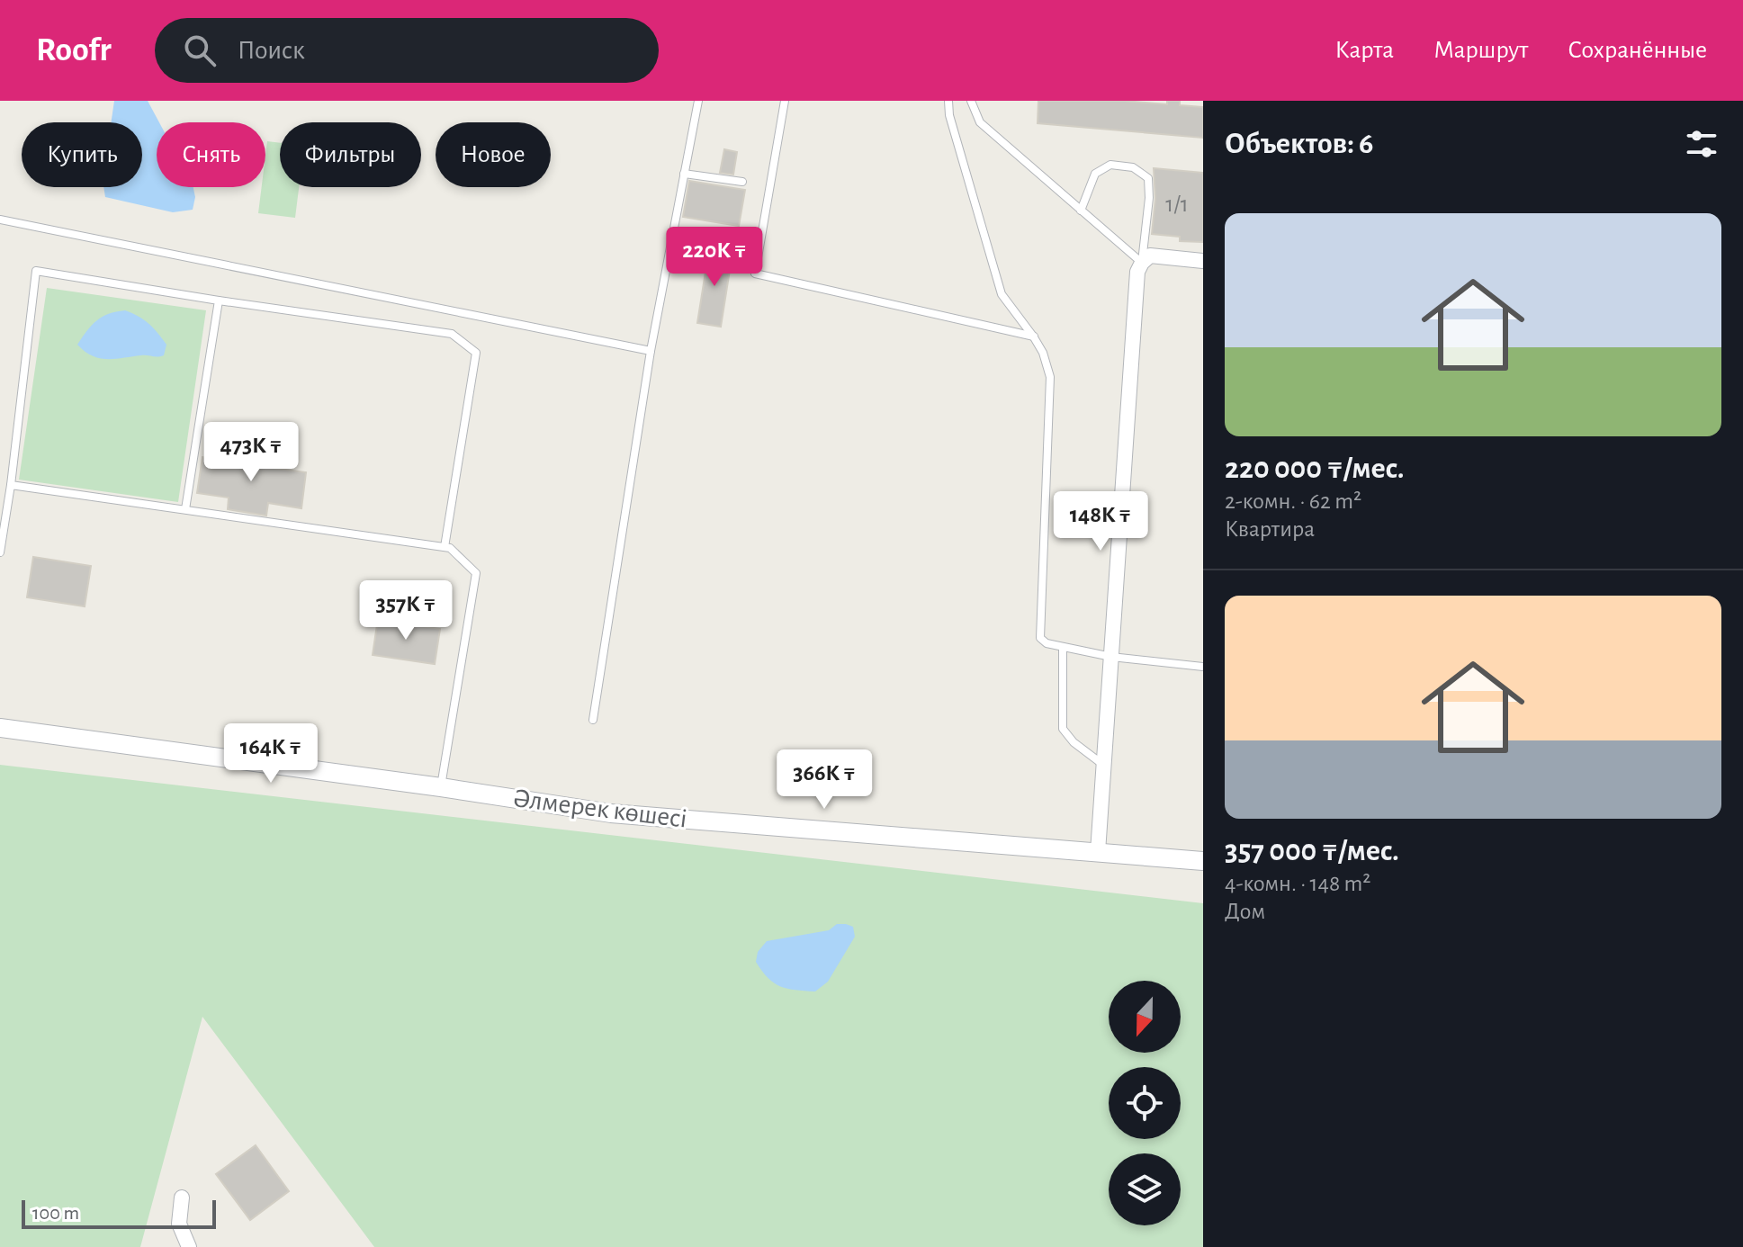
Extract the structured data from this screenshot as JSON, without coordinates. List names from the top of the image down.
{
  "streets": {
    "street": ["Әлмерек көшесі"]
  },
  "house_numbers": ["1/1"],
  "scale_bar": "100 m",
  "north": "bottom",
  "page": {
    "header": "Roofr",
    "search": "Поиск",
    "nav": ["Карта", "Маршрут", "Сохранённые"],
    "heading": "Объектов: 6",
    "chip": [
      "Купить",
      "Снять",
      "Фильтры",
      "Новое"
    ],
    "list": [
      {
        "name": "220 000 ₸/мес.",
        "note": "2-комн. · 62 m² · Квартира"
      },
      {
        "name": "357 000 ₸/мес.",
        "note": "4-комн. · 148 m² · Дом"
      }
    ],
    "price": [
      "220K ₸",
      "473K ₸",
      "148K ₸",
      "357K ₸",
      "164K ₸",
      "366K ₸"
    ],
    "scale": "100 m"
  }
}
